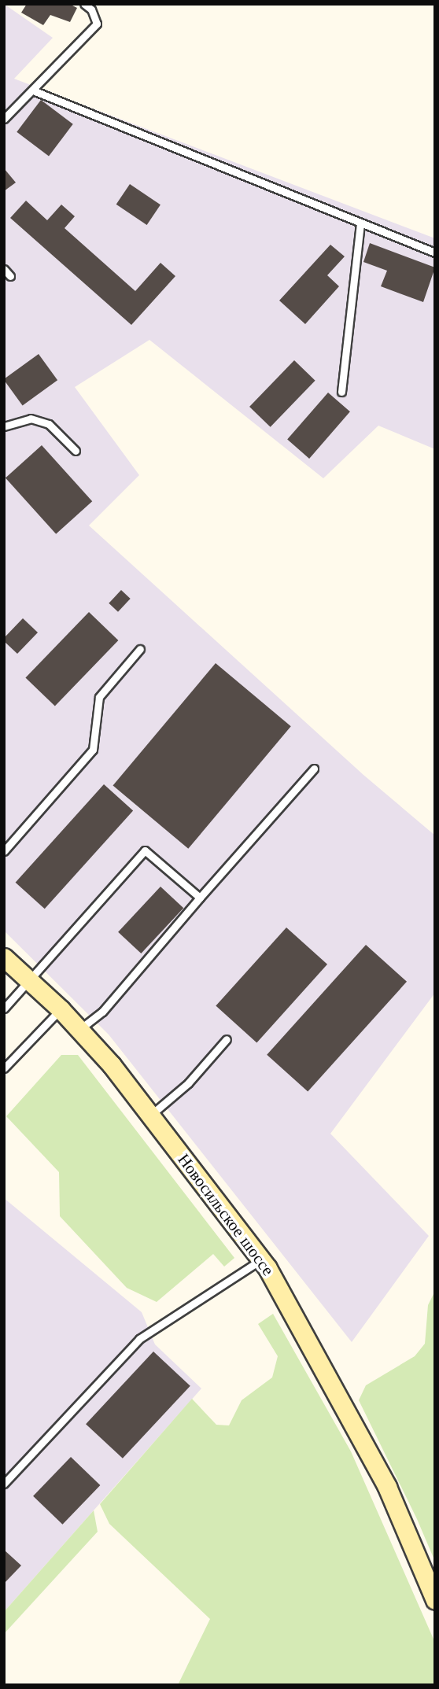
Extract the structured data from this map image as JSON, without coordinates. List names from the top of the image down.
{
  "streets": {
    "street": ["Новосильское шоссе"]
  }
}
